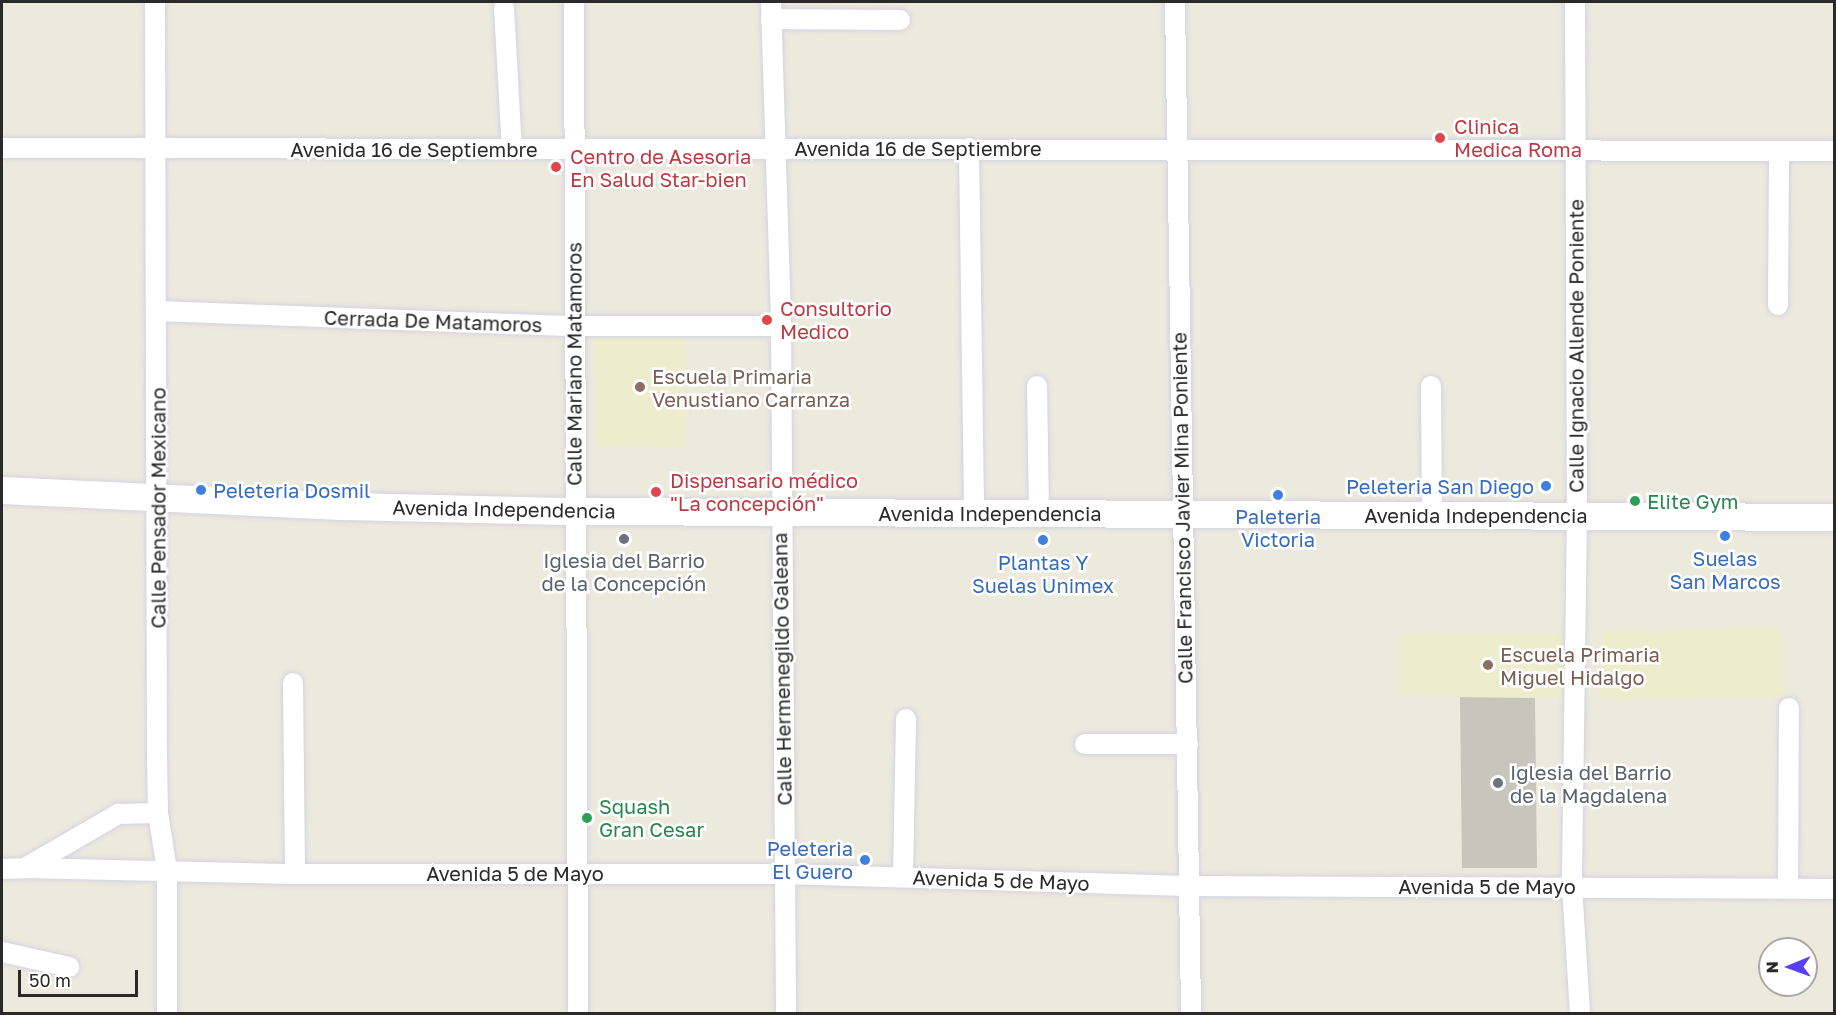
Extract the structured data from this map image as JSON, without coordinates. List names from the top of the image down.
{
  "streets": {
    "main road": ["Avenida Independencia"],
    "street": [
      "Avenida 16 de Septiembre",
      "Cerrada De Matamoros",
      "Calle Ignacio Allende Poniente",
      "Calle Mariano Matamoros",
      "Calle Pensador Mexicano",
      "Calle Francisco Javier Mina Poniente",
      "Calle Hermenegildo Galeana",
      "Avenida 5 de Mayo"
    ]
  },
  "crossings": [
    ["Avenida 16 de Septiembre", "Calle Ignacio Allende Poniente"],
    ["Avenida 16 de Septiembre", "Calle Mariano Matamoros"],
    ["Avenida 16 de Septiembre", "Calle Pensador Mexicano"],
    ["Avenida 16 de Septiembre", "Calle Francisco Javier Mina Poniente"],
    ["Avenida 16 de Septiembre", "Calle Hermenegildo Galeana"],
    ["Cerrada De Matamoros", "Calle Mariano Matamoros"],
    ["Cerrada De Matamoros", "Calle Pensador Mexicano"],
    ["Cerrada De Matamoros", "Calle Hermenegildo Galeana"],
    ["Calle Ignacio Allende Poniente", "Avenida Independencia"],
    ["Calle Ignacio Allende Poniente", "Avenida 5 de Mayo"],
    ["Calle Mariano Matamoros", "Avenida Independencia"],
    ["Calle Mariano Matamoros", "Avenida 5 de Mayo"],
    ["Calle Pensador Mexicano", "Avenida Independencia"],
    ["Calle Pensador Mexicano", "Avenida 5 de Mayo"],
    ["Calle Francisco Javier Mina Poniente", "Avenida Independencia"],
    ["Calle Francisco Javier Mina Poniente", "Avenida 5 de Mayo"],
    ["Avenida Independencia", "Calle Hermenegildo Galeana"],
    ["Calle Hermenegildo Galeana", "Avenida 5 de Mayo"]
  ],
  "places": [
    "Clinica Medica Roma",
    "Centro de Asesoria En Salud Star-bien",
    "Consultorio Medico",
    "Escuela Primaria Venustiano Carranza",
    "Peleteria San Diego",
    "Peleteria Dosmil",
    "Dispensario médico \"La concepción\"",
    "Paleteria Victoria",
    "Elite Gym",
    "Suelas San Marcos",
    "Iglesia del Barrio de la Concepción",
    "Plantas Y Suelas Unimex",
    "Escuela Primaria Miguel Hidalgo",
    "Iglesia del Barrio de la Magdalena",
    "Squash Gran Cesar",
    "Peleteria El Guero"
  ],
  "scale_bar": "50 m",
  "north": "left"
}
